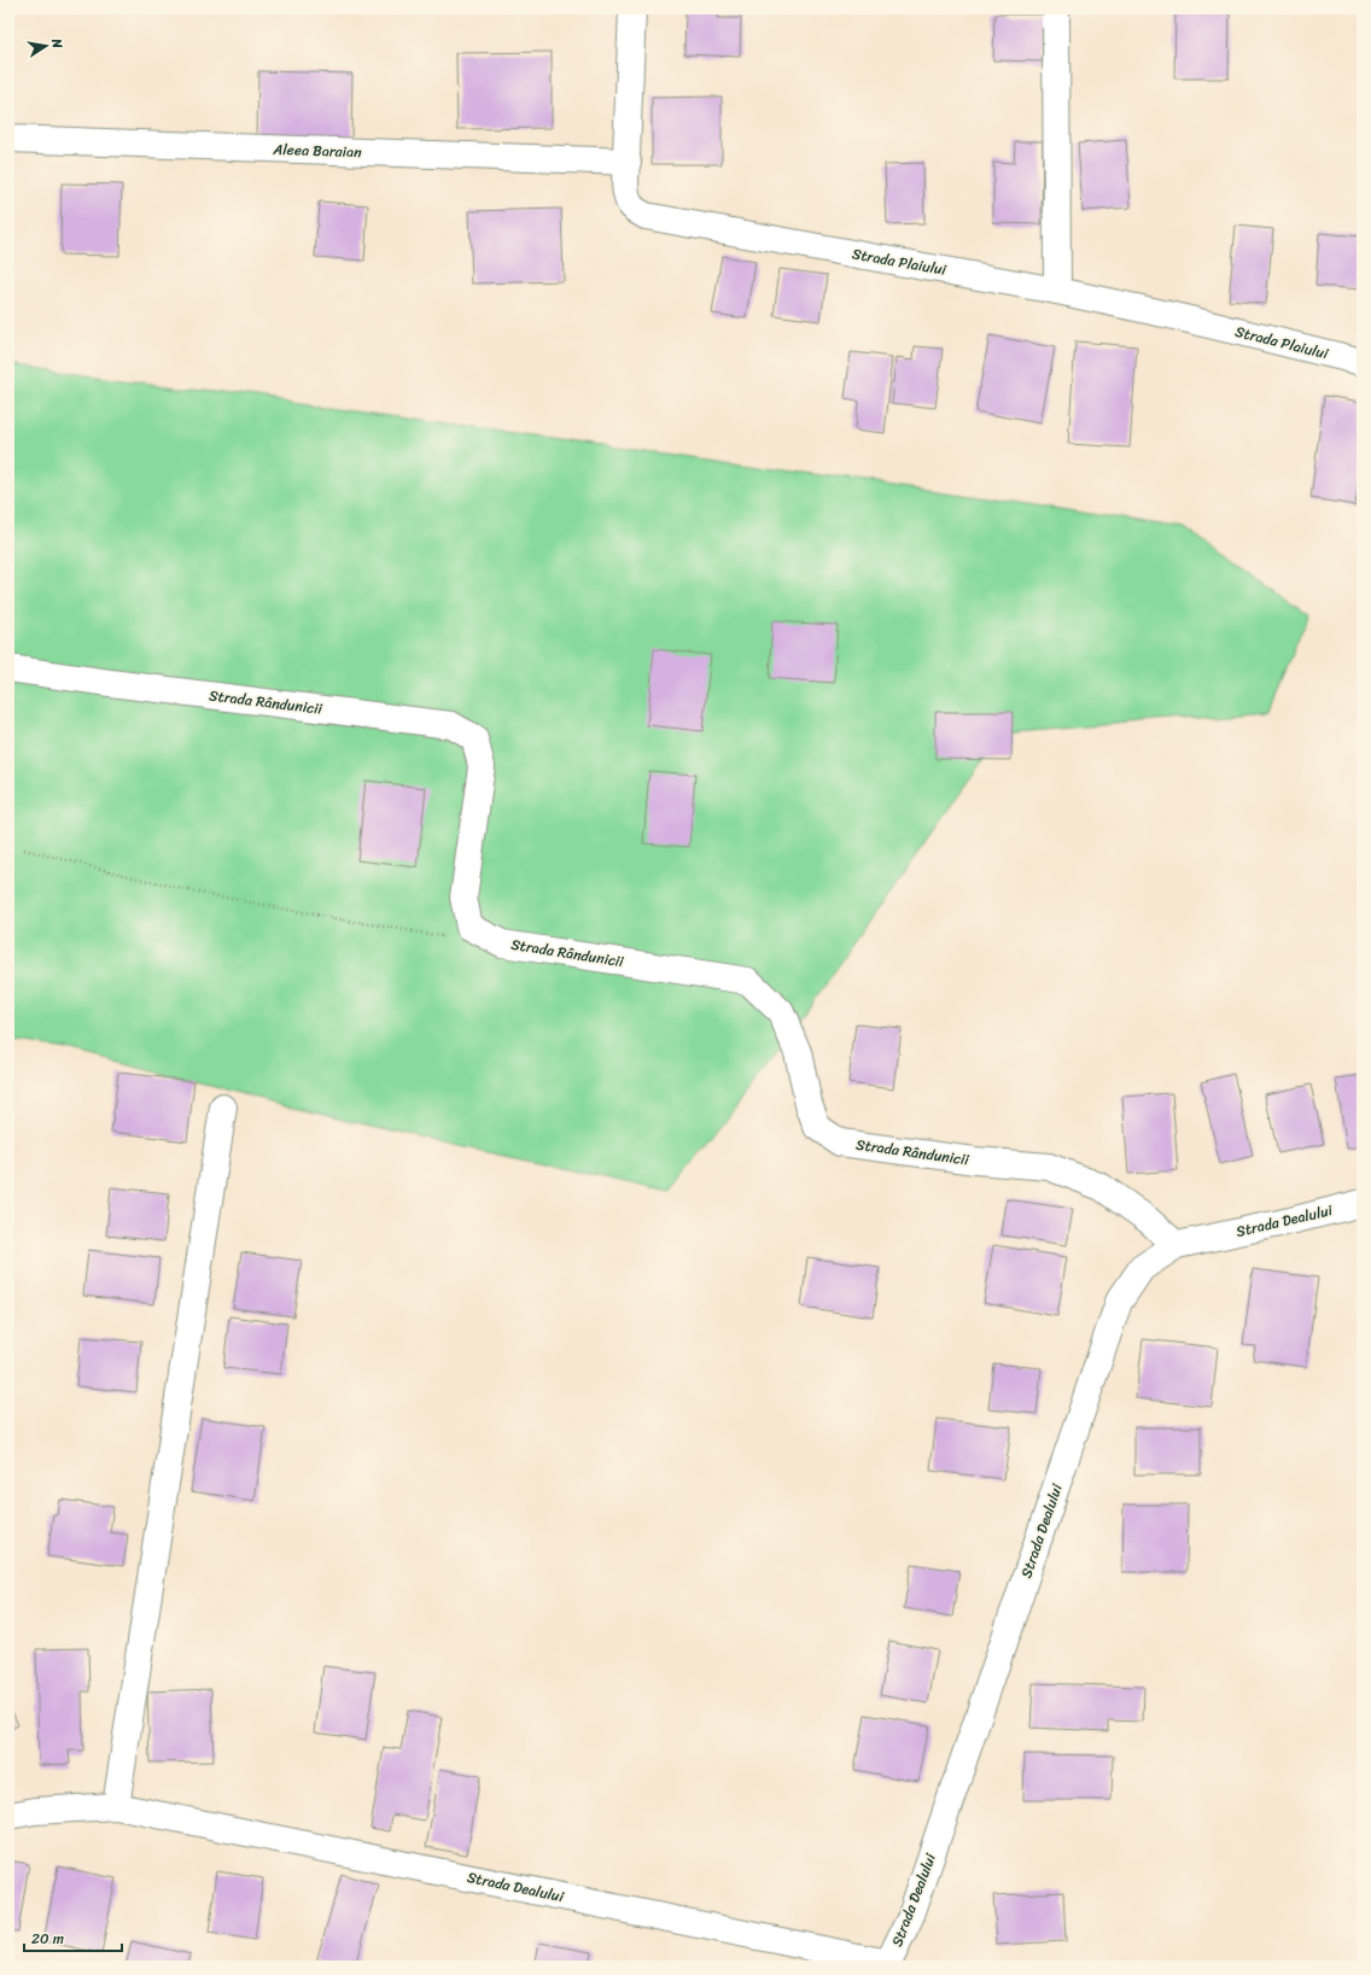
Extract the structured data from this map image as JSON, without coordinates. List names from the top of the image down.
{
  "streets": {
    "street": [
      "Aleea Baraian",
      "Strada Plaiului",
      "Strada Rândunicii",
      "Strada Dealului"
    ]
  },
  "crossings": [
    ["Aleea Baraian", "Strada Plaiului"],
    ["Strada Rândunicii", "Strada Dealului"]
  ],
  "scale_bar": "20 m",
  "north": "right"
}
